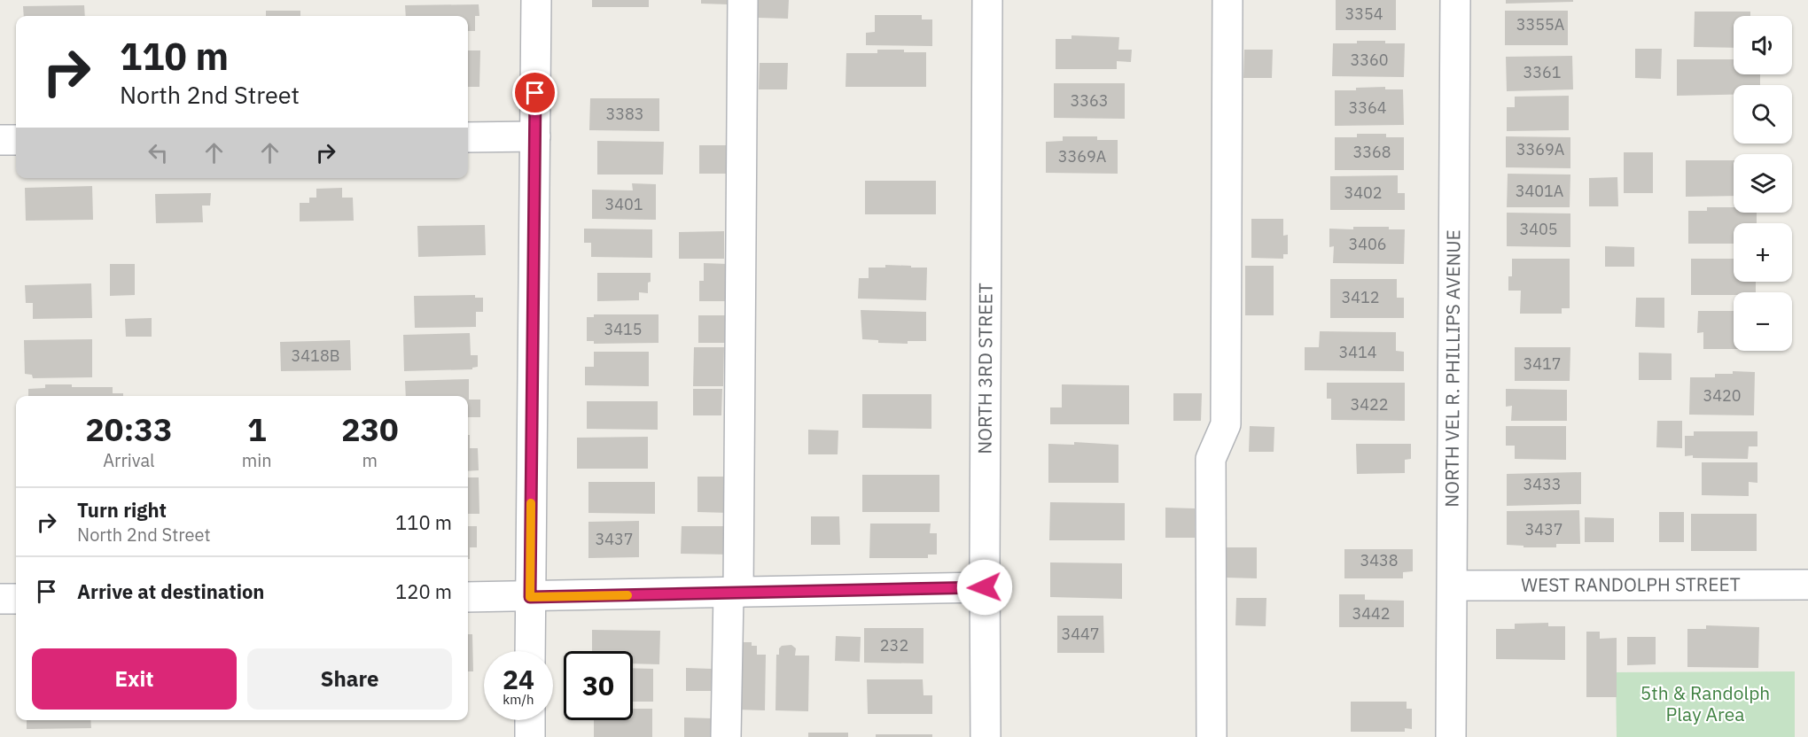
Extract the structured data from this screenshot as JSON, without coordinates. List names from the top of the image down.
{
  "streets": {
    "street": ["NORTH 3RD STREET", "NORTH VEL R. PHILLIPS AVENUE", "WEST RANDOLPH STREET"]
  },
  "crossings": [
    ["NORTH VEL R. PHILLIPS AVENUE", "WEST RANDOLPH STREET"]
  ],
  "parks": ["5th & Randolph Play Area"],
  "house_numbers": [
    "3354",
    "3355A",
    "3360",
    "3361",
    "3363",
    "3364",
    "3383",
    "3369A",
    "3368",
    "3369A",
    "3401A",
    "3402",
    "3401",
    "3405",
    "3406",
    "3412",
    "3415",
    "3414",
    "3418B",
    "3417",
    "3420",
    "3422",
    "3433",
    "3437",
    "3437",
    "3438",
    "3442",
    "3447",
    "232"
  ],
  "page": {
    "map_buttons": ["+", "−"],
    "turn": ["110 m", "North 2nd Street"],
    "eta": [
      "20:33",
      "Arrival",
      "1",
      "min",
      "230",
      "m"
    ],
    "list": [
      {
        "name": "Turn right",
        "note": "North 2nd Street",
        "value": "110 m"
      },
      {
        "name": "Arrive at destination",
        "value": "120 m"
      }
    ],
    "buttons": ["Exit", "Share"],
    "speed": "24 km/h",
    "limit": "30"
  }
}
